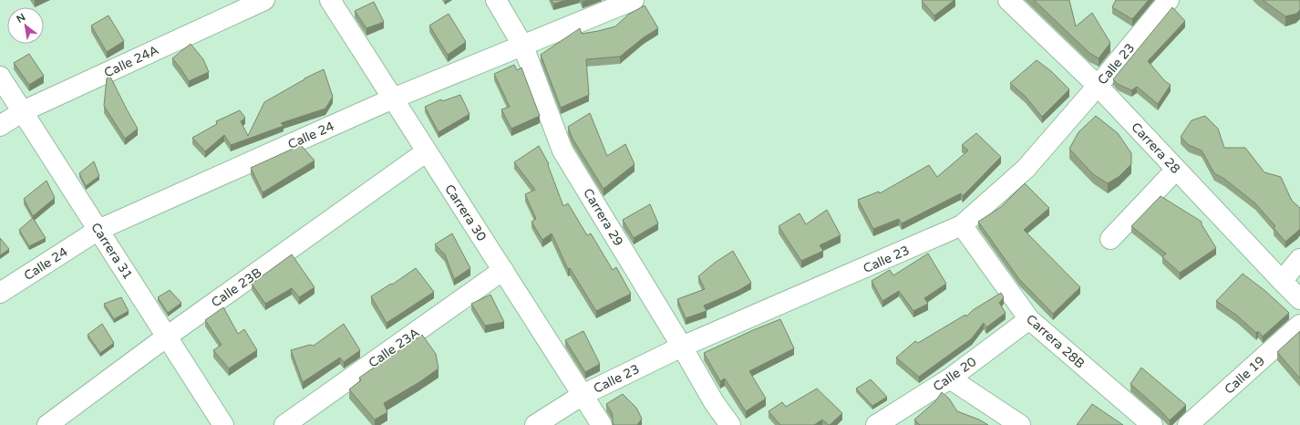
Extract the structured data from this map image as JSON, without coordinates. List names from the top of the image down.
{
  "streets": {
    "street": [
      "Calle 24A",
      "Calle 23",
      "Calle 24",
      "Carrera 28",
      "Carrera 30",
      "Carrera 29",
      "Carrera 31",
      "Calle 23B",
      "Carrera 28B",
      "Calle 23A",
      "Calle 20",
      "Calle 19"
    ]
  },
  "crossings": [
    ["Calle 24A", "Carrera 31"],
    ["Calle 23", "Carrera 28"],
    ["Calle 23", "Carrera 30"],
    ["Calle 23", "Carrera 29"],
    ["Calle 23", "Carrera 28B"],
    ["Calle 24", "Carrera 30"],
    ["Calle 24", "Carrera 29"],
    ["Calle 24", "Carrera 31"],
    ["Carrera 30", "Calle 23B"],
    ["Carrera 30", "Calle 23A"],
    ["Carrera 31", "Calle 23B"],
    ["Carrera 28B", "Calle 20"]
  ],
  "north": "top left"
}
